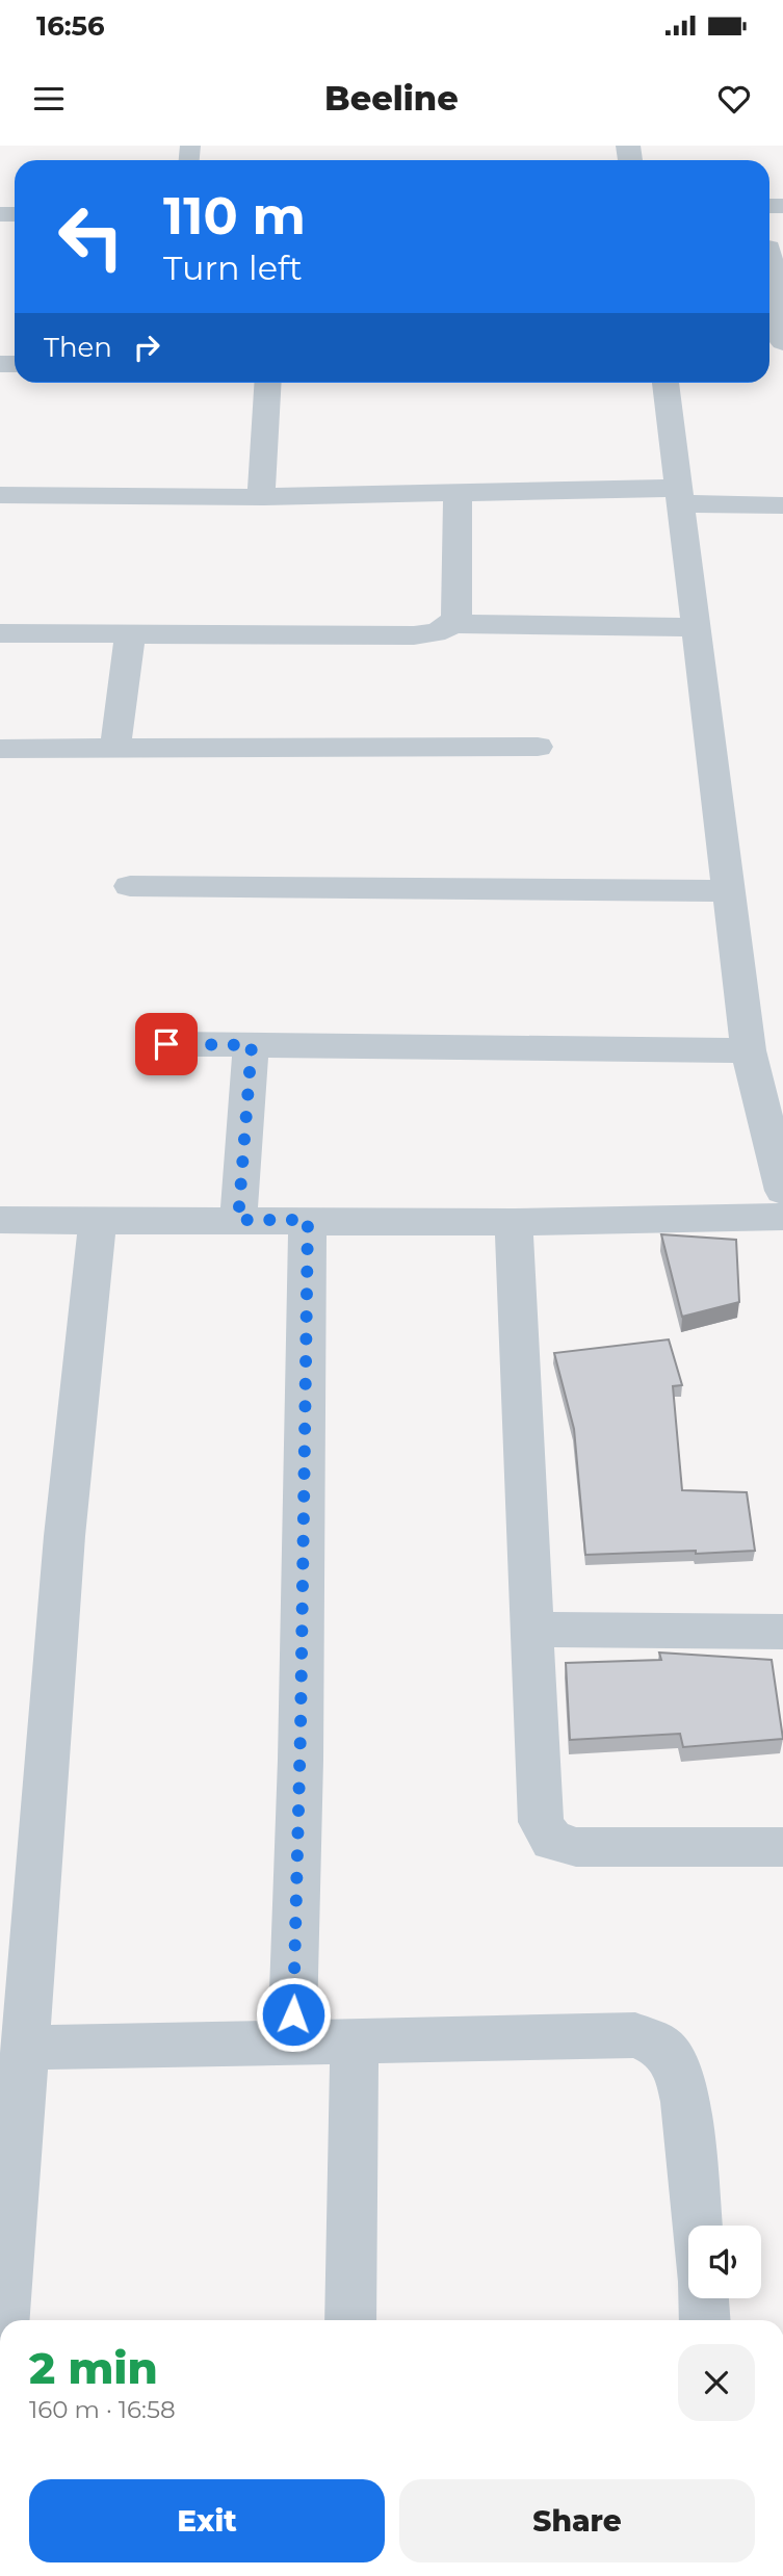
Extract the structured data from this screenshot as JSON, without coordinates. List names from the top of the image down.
{
  "page": {
    "status": "16:56",
    "header": "Beeline",
    "turn": ["110 m", "Turn left"],
    "then": "Then",
    "heading": ["2 min", "160 m · 16:58"],
    "buttons": ["Exit", "Share"]
  }
}
